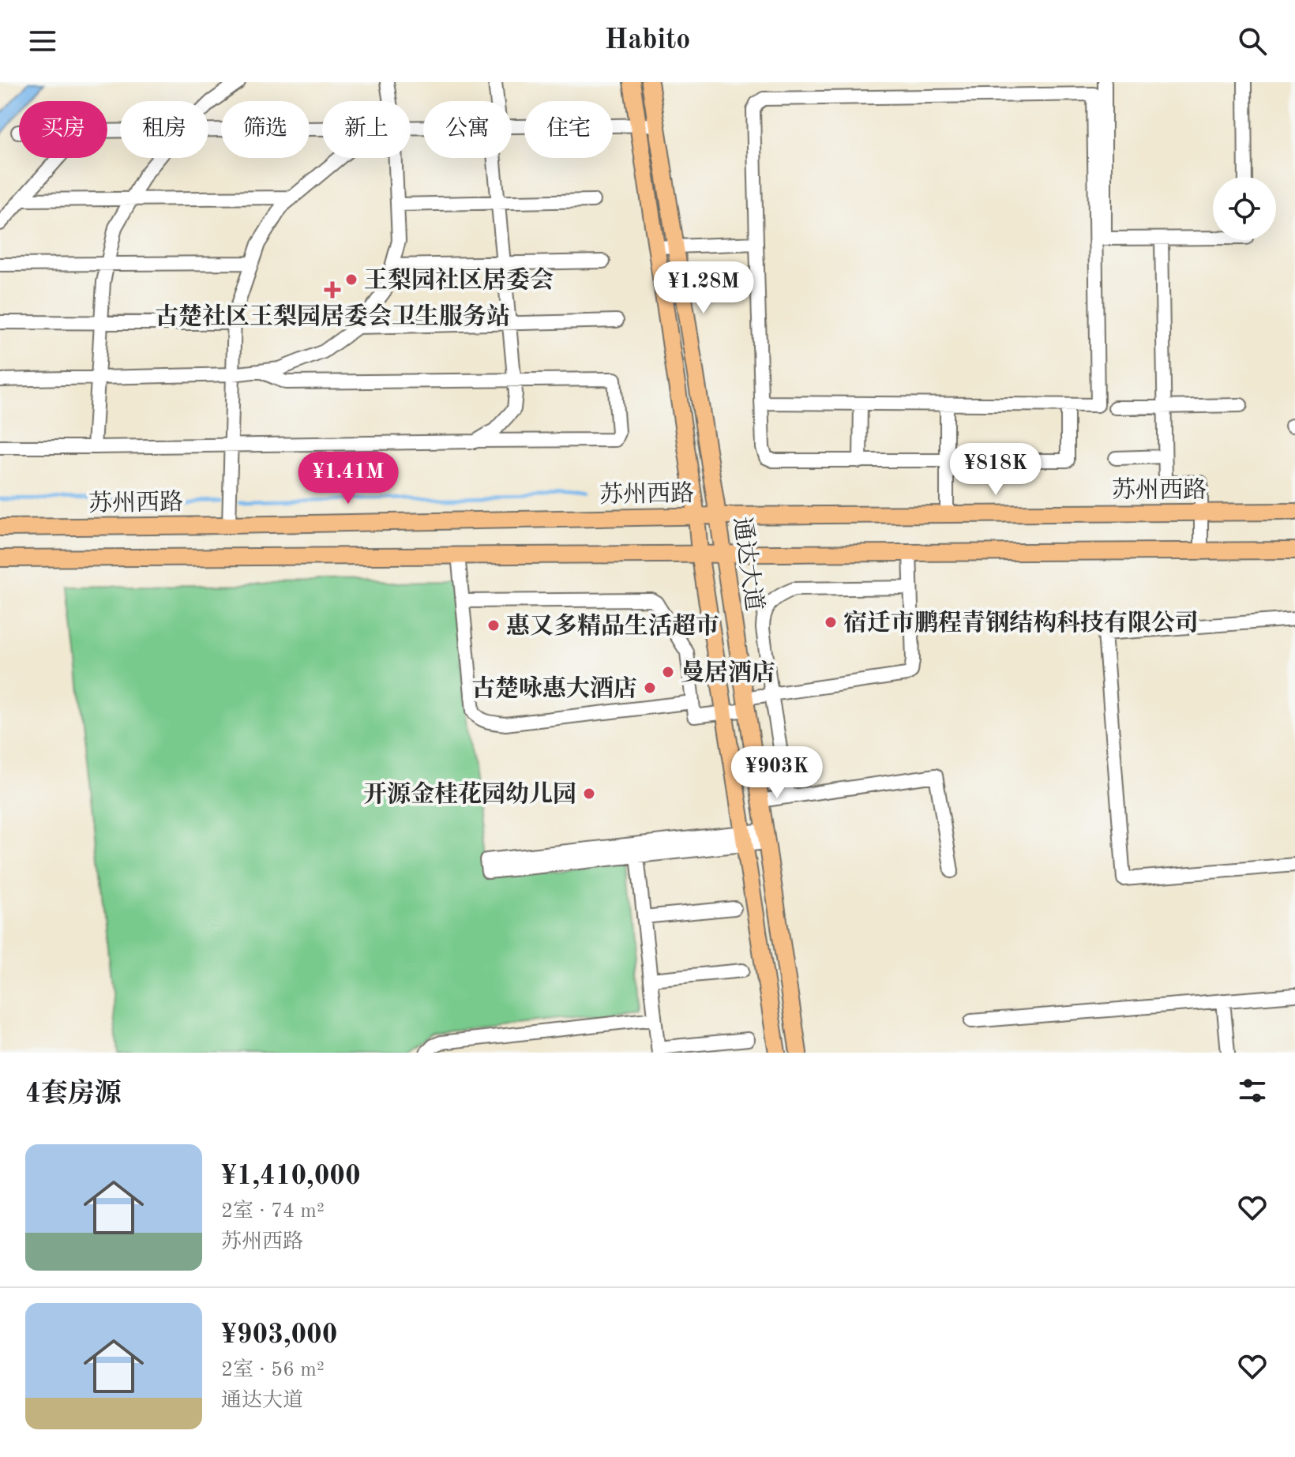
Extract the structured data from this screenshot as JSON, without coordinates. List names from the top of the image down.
{
  "streets": {
    "main road": ["苏州西路", "通达大道"]
  },
  "crossings": [
    ["苏州西路", "通达大道"]
  ],
  "places": {
    "other": [
      "王梨园社区居委会",
      "宿迁市鹏程青钢结构科技有限公司",
      "惠又多精品生活超市",
      "曼居酒店",
      "古楚咏惠大酒店",
      "开源金桂花园幼儿园"
    ],
    "health": ["古楚社区王梨园居委会卫生服务站"]
  },
  "page": {
    "header": "Habito",
    "chip": [
      "买房",
      "租房",
      "筛选",
      "新上",
      "公寓",
      "住宅"
    ],
    "price": [
      "¥1.28M",
      "¥818K",
      "¥1.41M",
      "¥903K"
    ],
    "heading": "4套房源",
    "list": [
      {
        "name": "¥1,410,000",
        "note": "2室 · 74 m² · 苏州西路"
      },
      {
        "name": "¥903,000",
        "note": "2室 · 56 m² · 通达大道"
      }
    ]
  }
}
